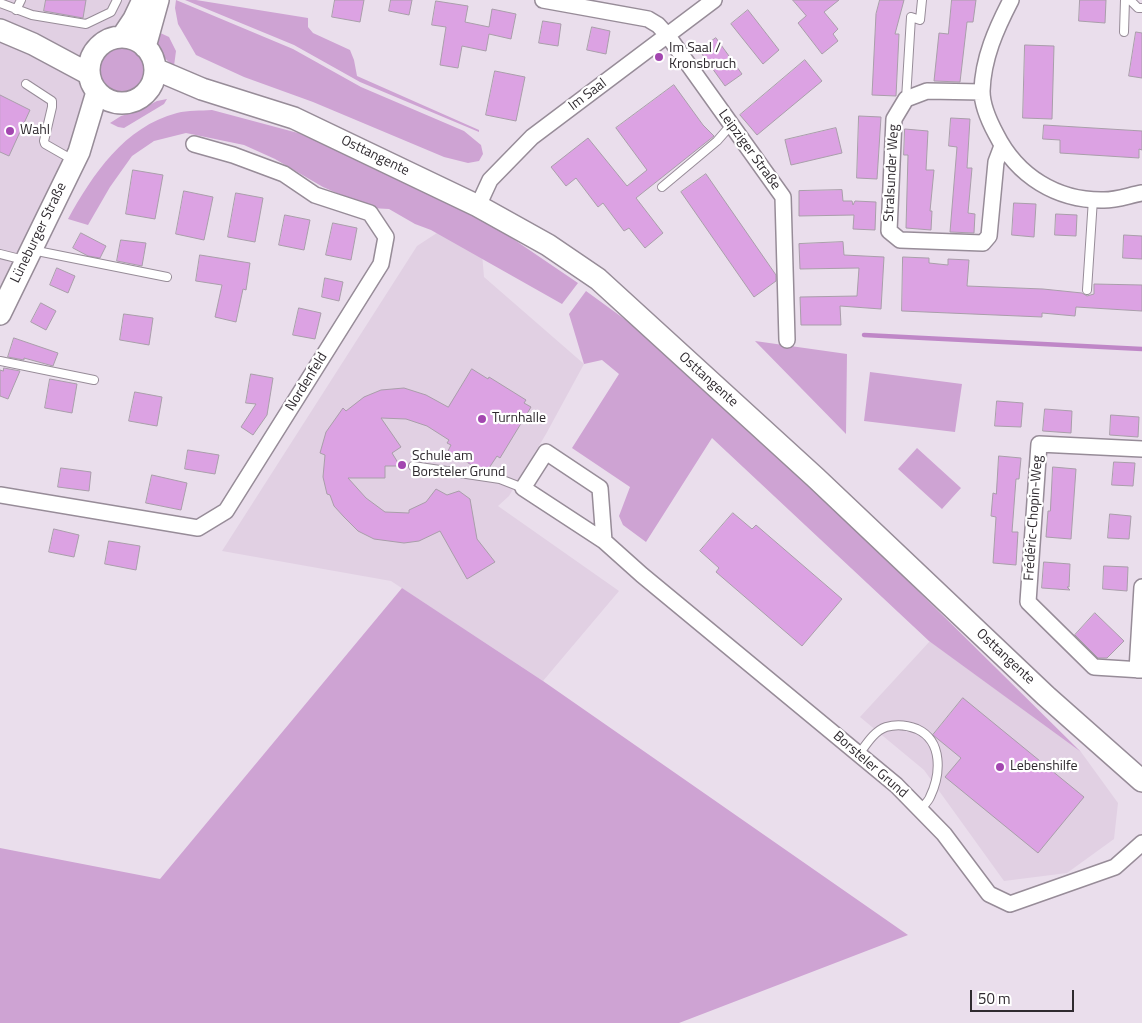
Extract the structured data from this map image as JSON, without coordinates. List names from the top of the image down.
{
  "streets": {
    "main road": ["Osttangente", "Lüneburger Straße"],
    "street": [
      "Im Saal",
      "Leipziger Straße",
      "Stralsunder Weg",
      "Nordenfeld",
      "Frédéric-Chopin-Weg",
      "Borsteler Grund"
    ]
  },
  "crossings": [
    ["Im Saal", "Leipziger Straße"],
    ["Im Saal", "Osttangente"],
    ["Osttangente", "Lüneburger Straße"]
  ],
  "places": [
    "Im Saal / Kronsbruch",
    "Wahl",
    "Turnhalle",
    "Schule am Borsteler Grund",
    "Lebenshilfe"
  ],
  "scale_bar": "50 m"
}
